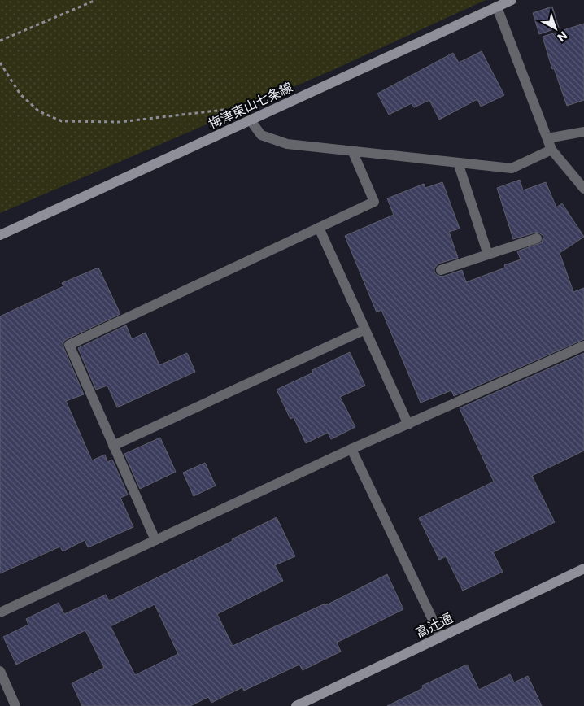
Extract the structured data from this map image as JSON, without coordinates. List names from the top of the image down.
{
  "streets": {
    "main road": ["梅津東山七条線", "高辻通"]
  },
  "north": "bottom right"
}
